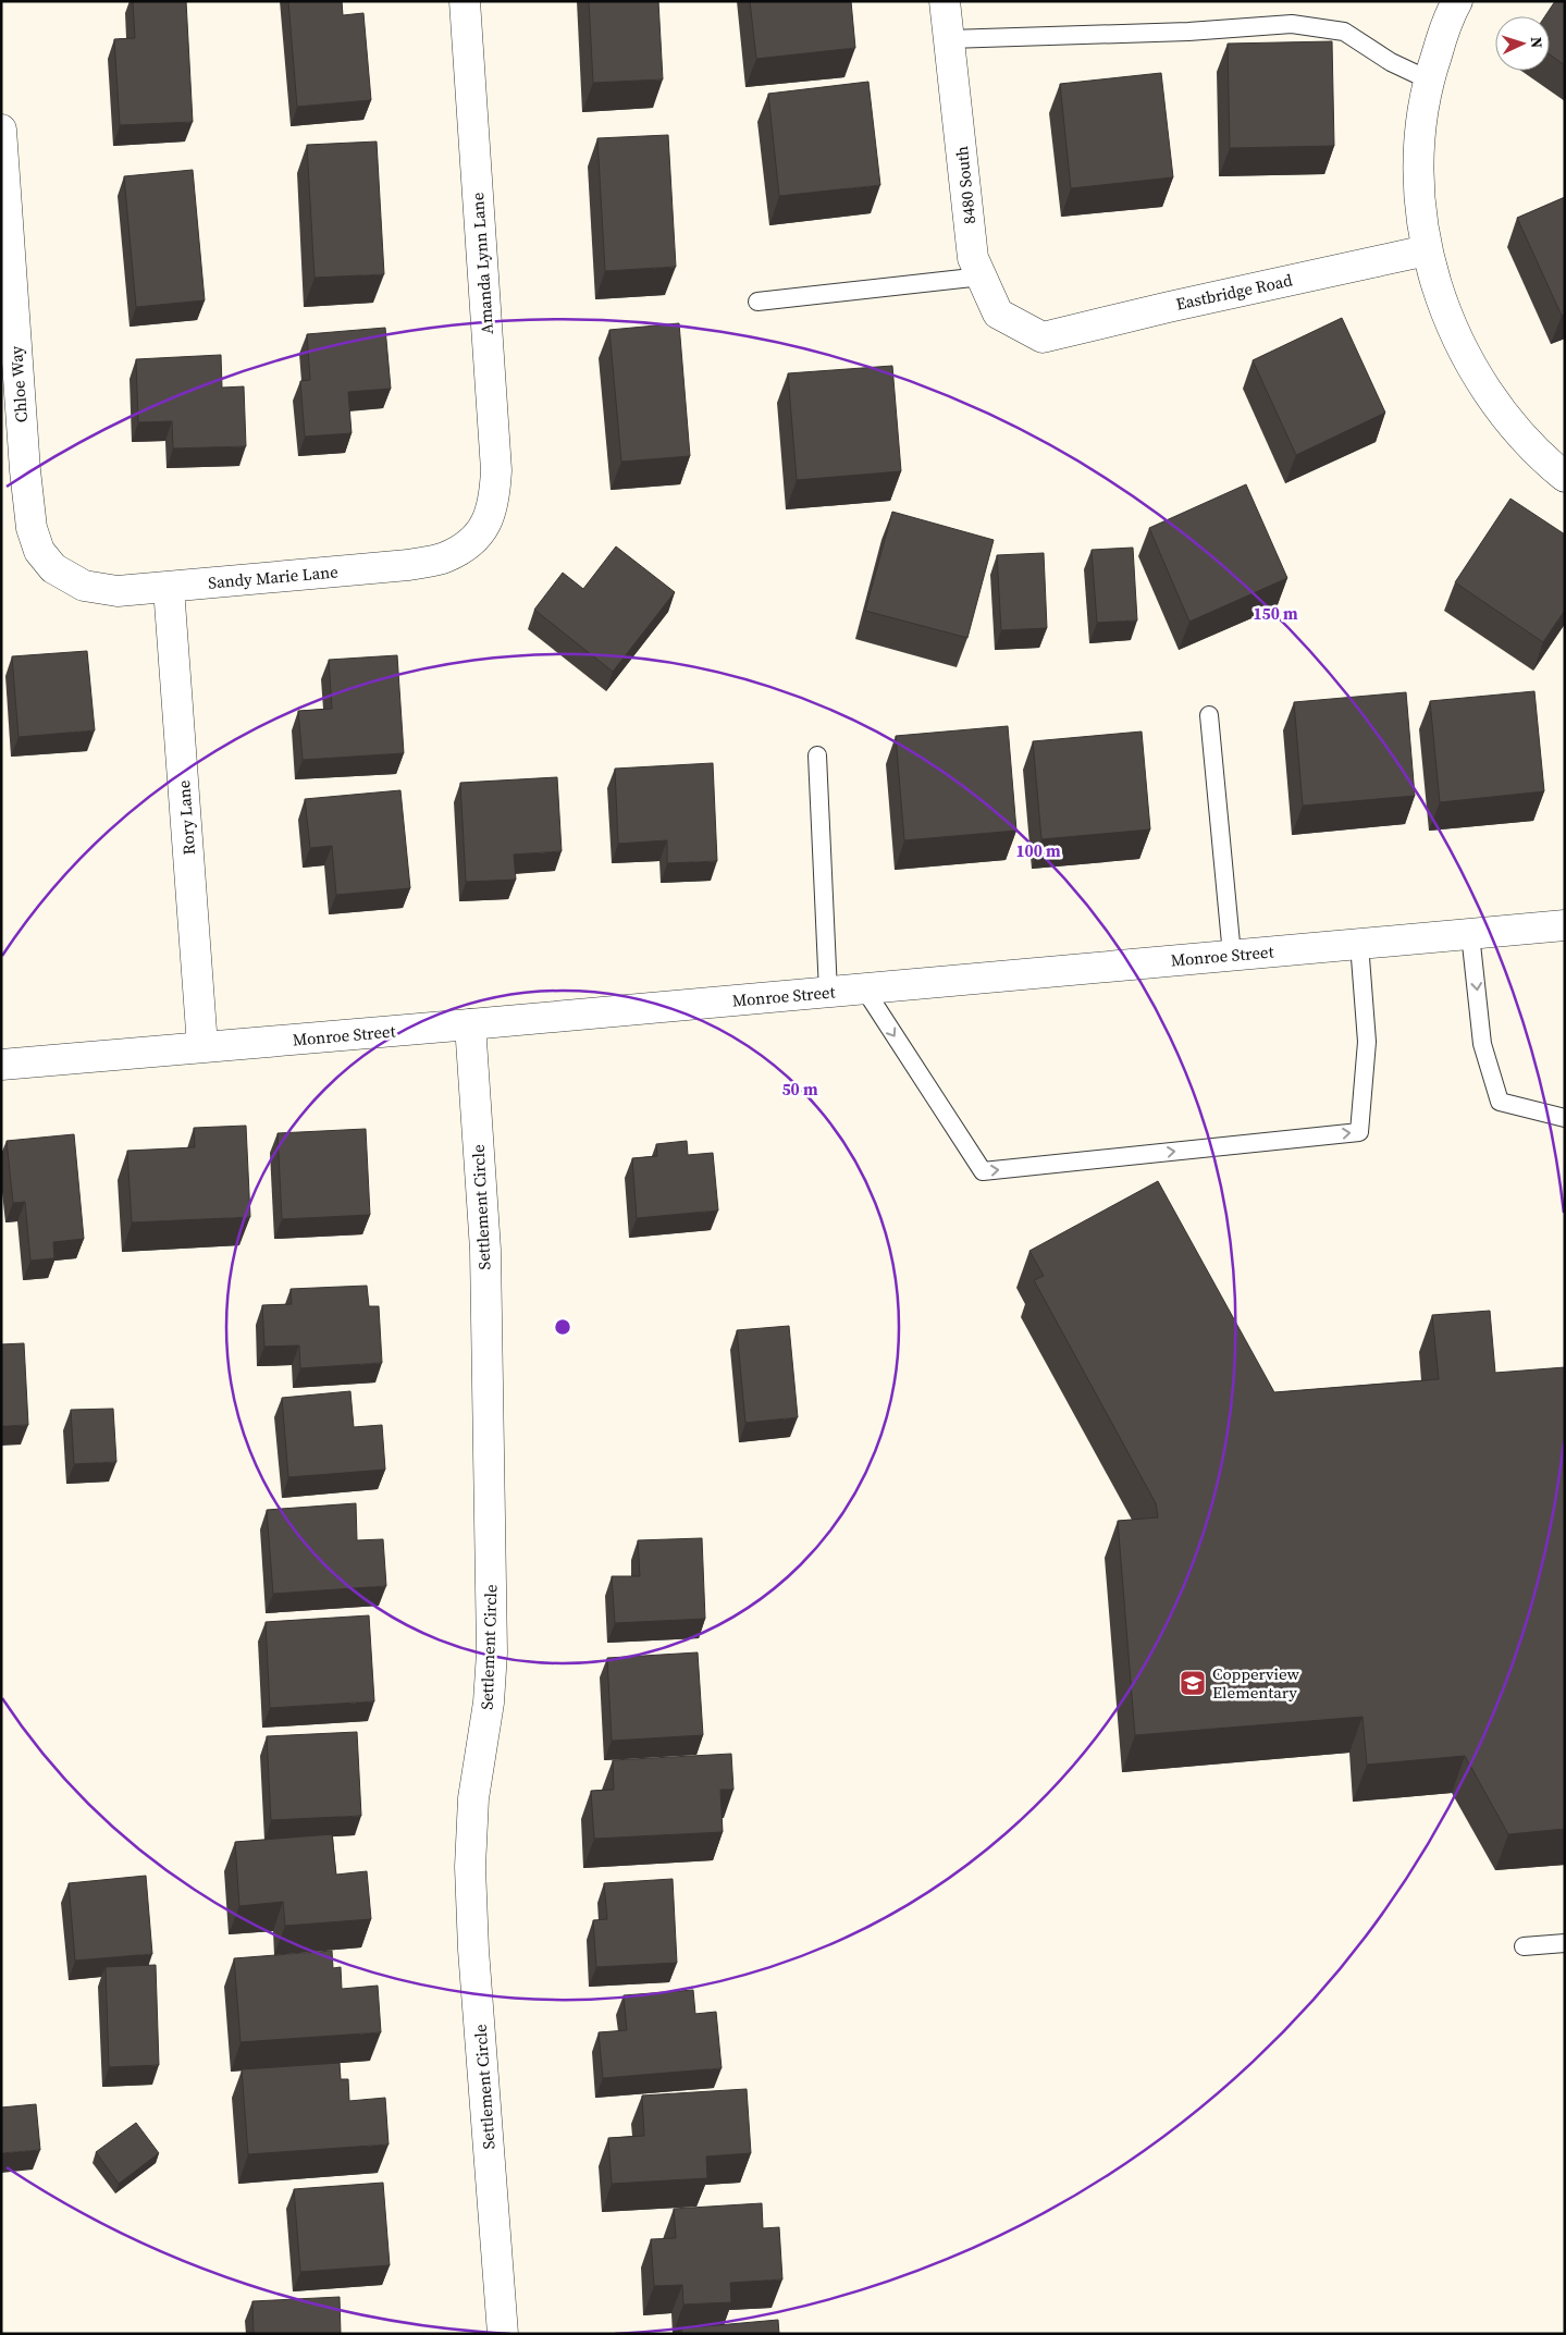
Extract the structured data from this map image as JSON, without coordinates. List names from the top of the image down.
{
  "streets": {
    "street": [
      "8480 South",
      "Amanda Lynn Lane",
      "Eastbridge Road",
      "Chloe Way",
      "Sandy Marie Lane",
      "Rory Lane",
      "Monroe Street",
      "Settlement Circle"
    ]
  },
  "crossings": [
    ["8480 South", "Eastbridge Road"],
    ["Amanda Lynn Lane", "Sandy Marie Lane"],
    ["Chloe Way", "Sandy Marie Lane"],
    ["Sandy Marie Lane", "Rory Lane"],
    ["Rory Lane", "Monroe Street"],
    ["Monroe Street", "Settlement Circle"]
  ],
  "places": {
    "school or university": ["Copperview Elementary"]
  },
  "north": "right",
  "rings": ["150 m", "100 m", "50 m"]
}
